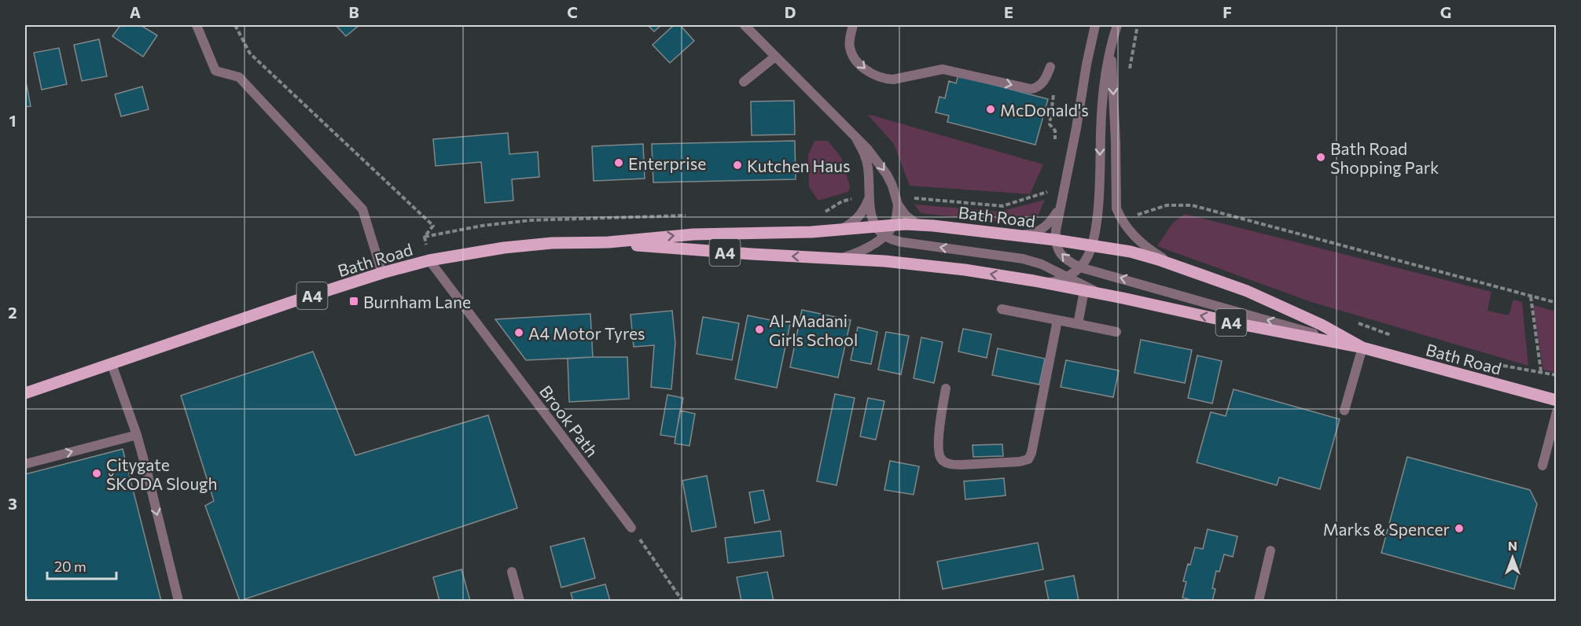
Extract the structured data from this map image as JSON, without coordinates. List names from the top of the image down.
{
  "streets": {
    "main road": ["Bath Road", "A4"],
    "street": ["Brook Path"]
  },
  "crossings": [
    ["Bath Road", "Brook Path"]
  ],
  "places": {
    "other": [
      "McDonald's",
      "Bath Road Shopping Park",
      "Enterprise",
      "Kutchen Haus",
      "Al-Madani Girls School",
      "A4 Motor Tyres",
      "Citygate ŠKODA Slough",
      "Marks & Spencer"
    ],
    "transit": ["Burnham Lane"]
  },
  "scale_bar": "20 m",
  "north": "top",
  "grid": {
    "columns": [
      "A",
      "B",
      "C",
      "D",
      "E",
      "F",
      "G"
    ],
    "rows": ["1", "2", "3"]
  }
}
